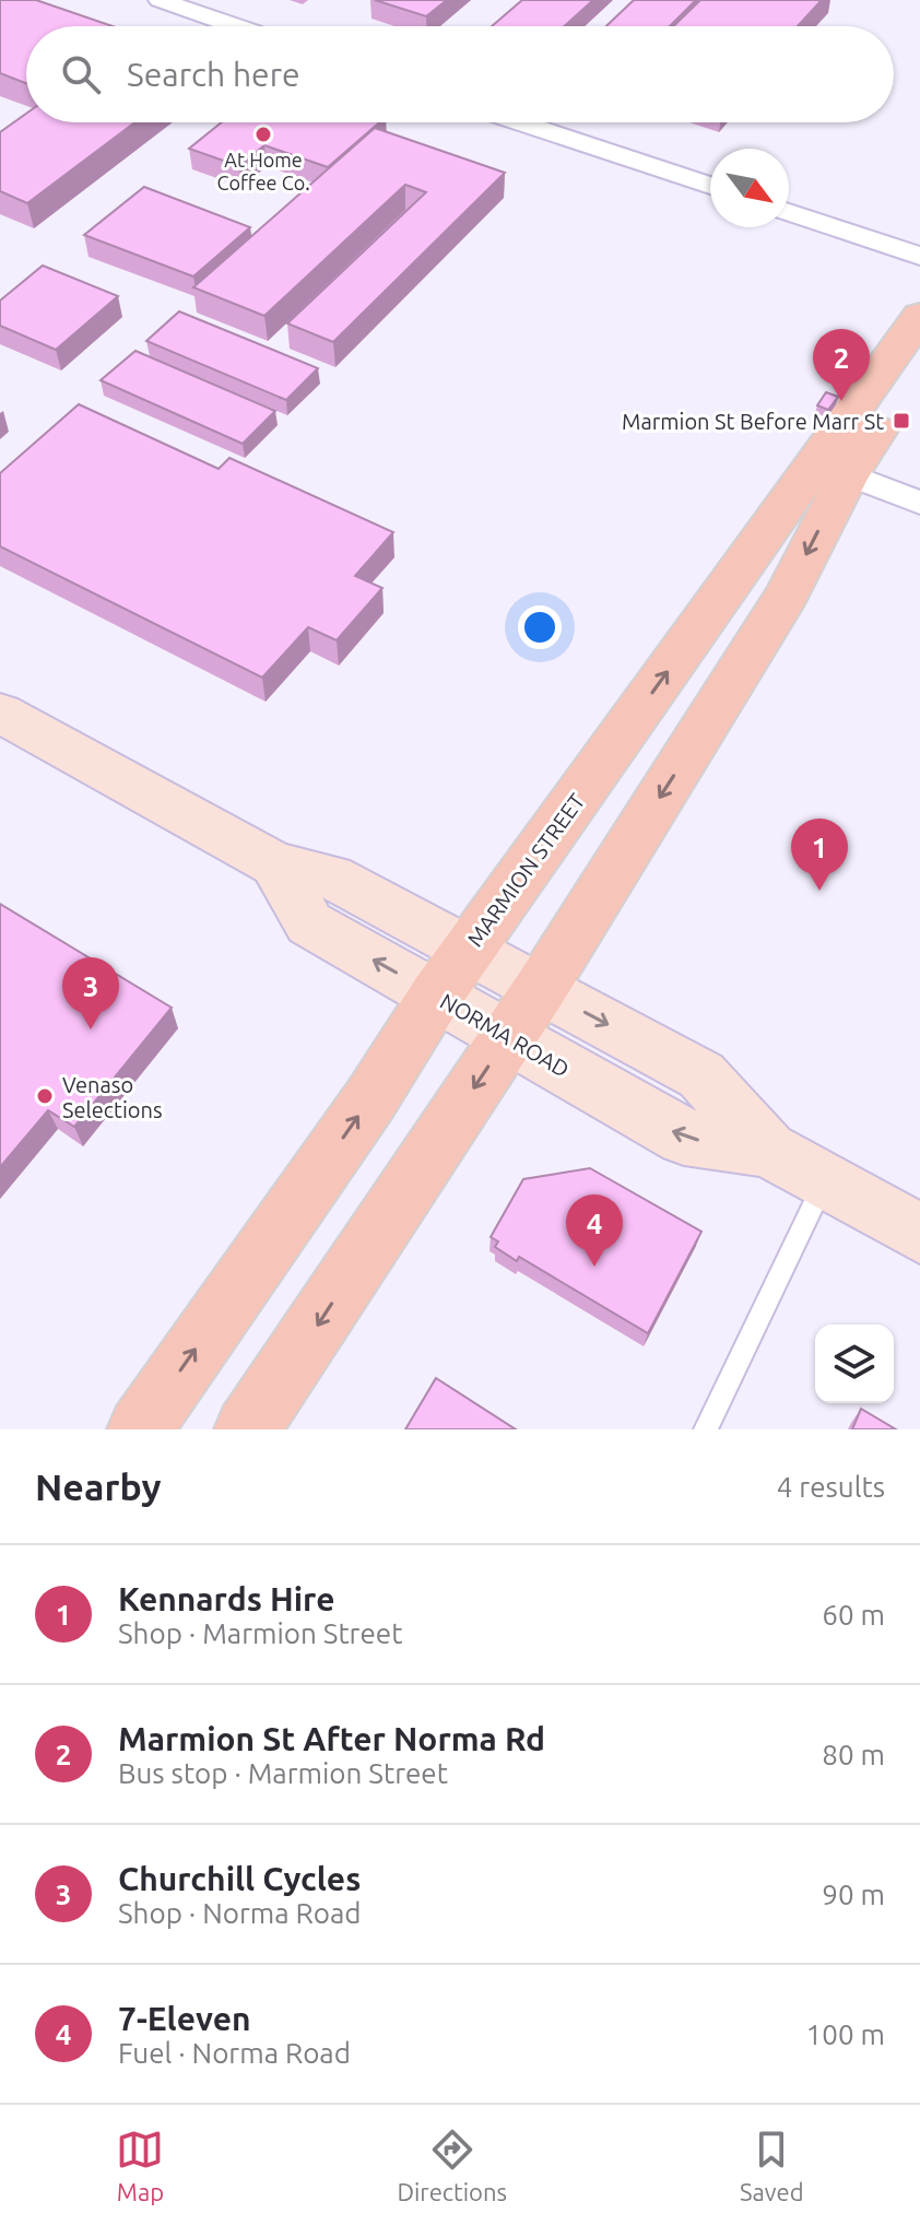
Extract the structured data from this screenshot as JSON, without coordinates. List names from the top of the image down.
{
  "streets": {
    "main road": ["MARMION STREET"],
    "street": ["NORMA ROAD"]
  },
  "crossings": [
    ["MARMION STREET", "NORMA ROAD"]
  ],
  "places": {
    "other": ["At Home Coffee Co.", "Venaso Selections"],
    "transit": ["Marmion St Before Marr St"]
  },
  "north": "bottom right",
  "page": {
    "search": "Search here",
    "pins": [
      "2",
      "1",
      "3",
      "4"
    ],
    "heading": ["Nearby", "4 results"],
    "list": [
      {
        "mark": "1",
        "name": "Kennards Hire",
        "note": "Shop · Marmion Street",
        "value": "60 m"
      },
      {
        "mark": "2",
        "name": "Marmion St After Norma Rd",
        "note": "Bus stop · Marmion Street",
        "value": "80 m"
      },
      {
        "mark": "3",
        "name": "Churchill Cycles",
        "note": "Shop · Norma Road",
        "value": "90 m"
      },
      {
        "mark": "4",
        "name": "7-Eleven",
        "note": "Fuel · Norma Road",
        "value": "100 m"
      }
    ],
    "nav": ["Map", "Directions", "Saved"]
  }
}
